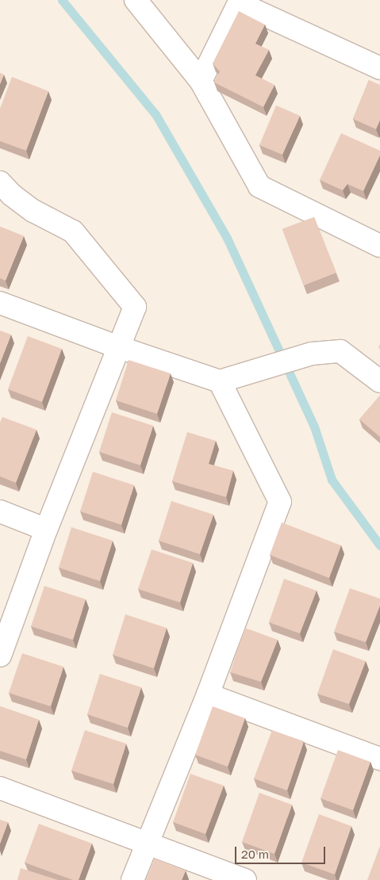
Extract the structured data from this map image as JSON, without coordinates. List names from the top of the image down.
{
  "scale_bar": "20 m"
}
